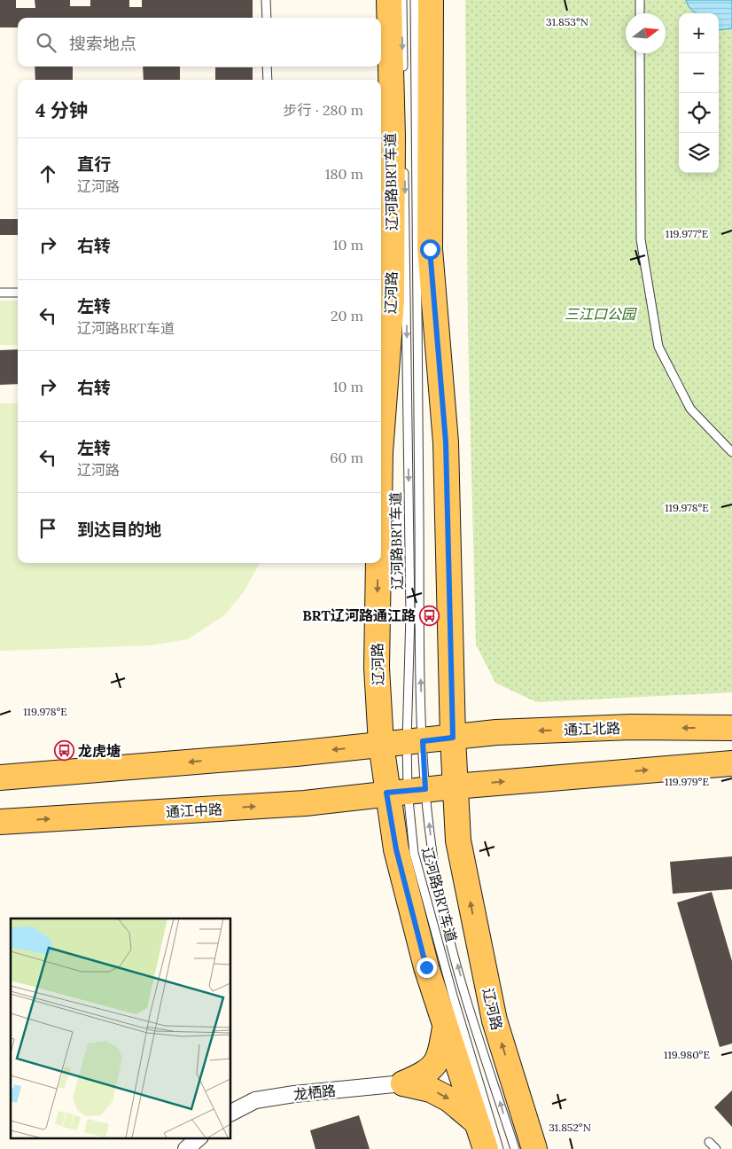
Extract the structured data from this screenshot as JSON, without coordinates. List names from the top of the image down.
{
  "streets": {
    "main road": ["辽河路", "通江北路", "通江中路"],
    "street": ["龙栖路"],
    "lane": ["辽河路BRT车道"]
  },
  "crossings": [
    ["辽河路BRT车道", "辽河路"],
    ["辽河路BRT车道", "通江北路"],
    ["辽河路BRT车道", "通江中路"],
    ["辽河路", "通江北路"],
    ["辽河路", "通江中路"]
  ],
  "parks": ["三江口公园"],
  "places": {
    "bus stop": ["BRT辽河路通江路", "龙虎塘"]
  },
  "north": "right",
  "page": {
    "map_buttons": ["+", "−"],
    "search": "搜索地点",
    "heading": ["4 分钟", "步行 · 280 m"],
    "list": [
      ["直行", "辽河路", "180 m"],
      ["右转", "10 m"],
      ["左转", "辽河路BRT车道", "20 m"],
      ["右转", "10 m"],
      ["左转", "辽河路", "60 m"],
      "到达目的地"
    ]
  },
  "coordinates": [
    "31.853°N",
    "119.977°E",
    "119.978°E",
    "119.979°E",
    "119.980°E",
    "31.852°N"
  ]
}
